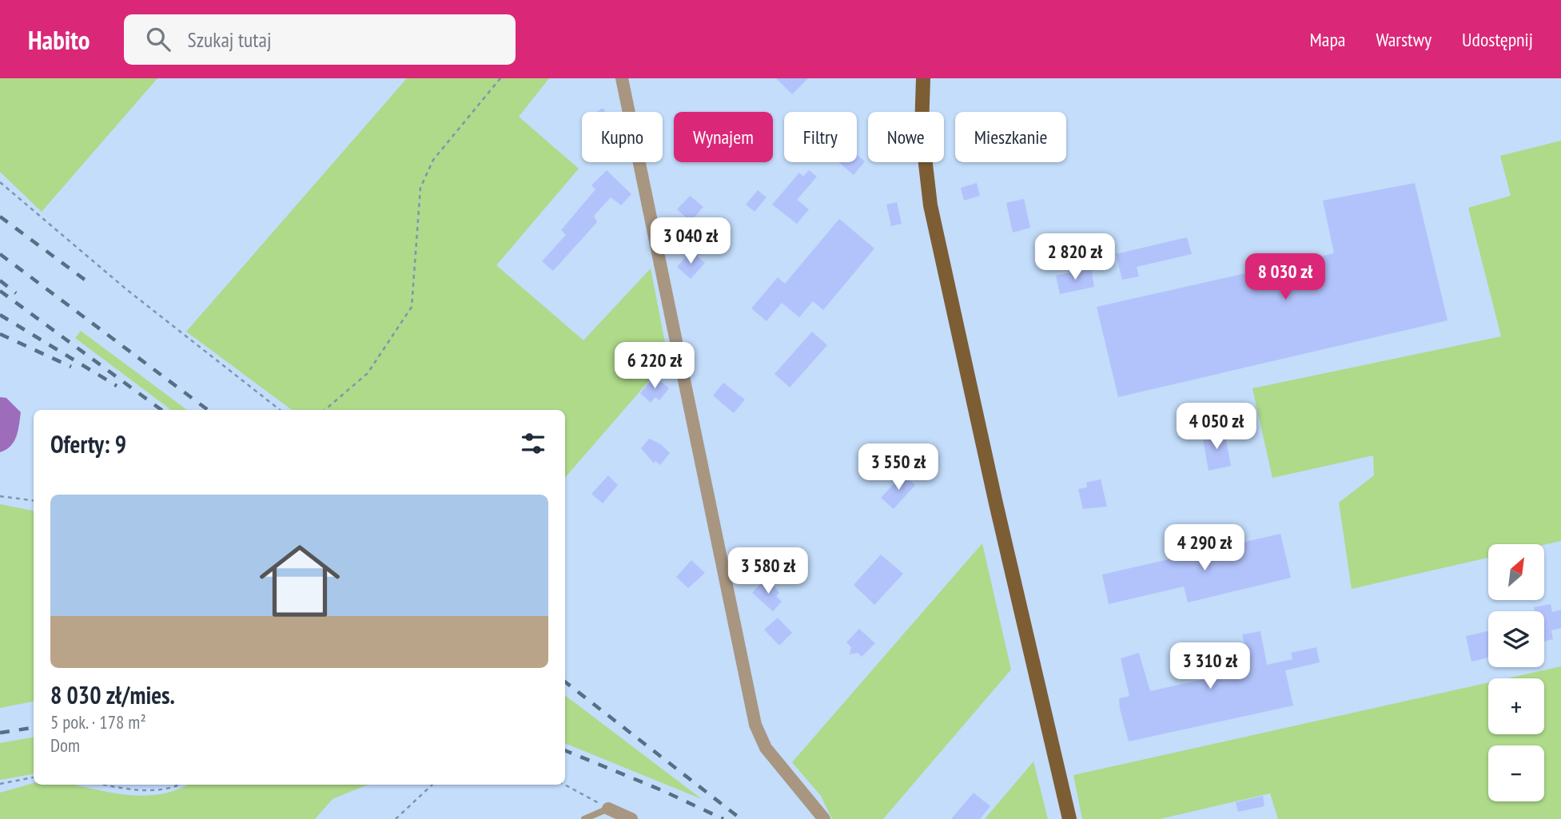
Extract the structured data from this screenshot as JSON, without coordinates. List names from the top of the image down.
{
  "north": "top right",
  "page": {
    "header": "Habito",
    "search": "Szukaj tutaj",
    "nav": ["Mapa", "Warstwy", "Udostępnij"],
    "chip": [
      "Kupno",
      "Wynajem",
      "Filtry",
      "Nowe",
      "Mieszkanie"
    ],
    "price": [
      "3 040 zł",
      "2 820 zł",
      "8 030 zł",
      "6 220 zł",
      "4 050 zł",
      "3 550 zł",
      "4 290 zł",
      "3 580 zł",
      "3 310 zł"
    ],
    "heading": "Oferty: 9",
    "list": [
      {
        "name": "8 030 zł/mies.",
        "note": "5 pok. · 178 m² · Dom"
      }
    ],
    "map_buttons": ["+", "−"]
  }
}
